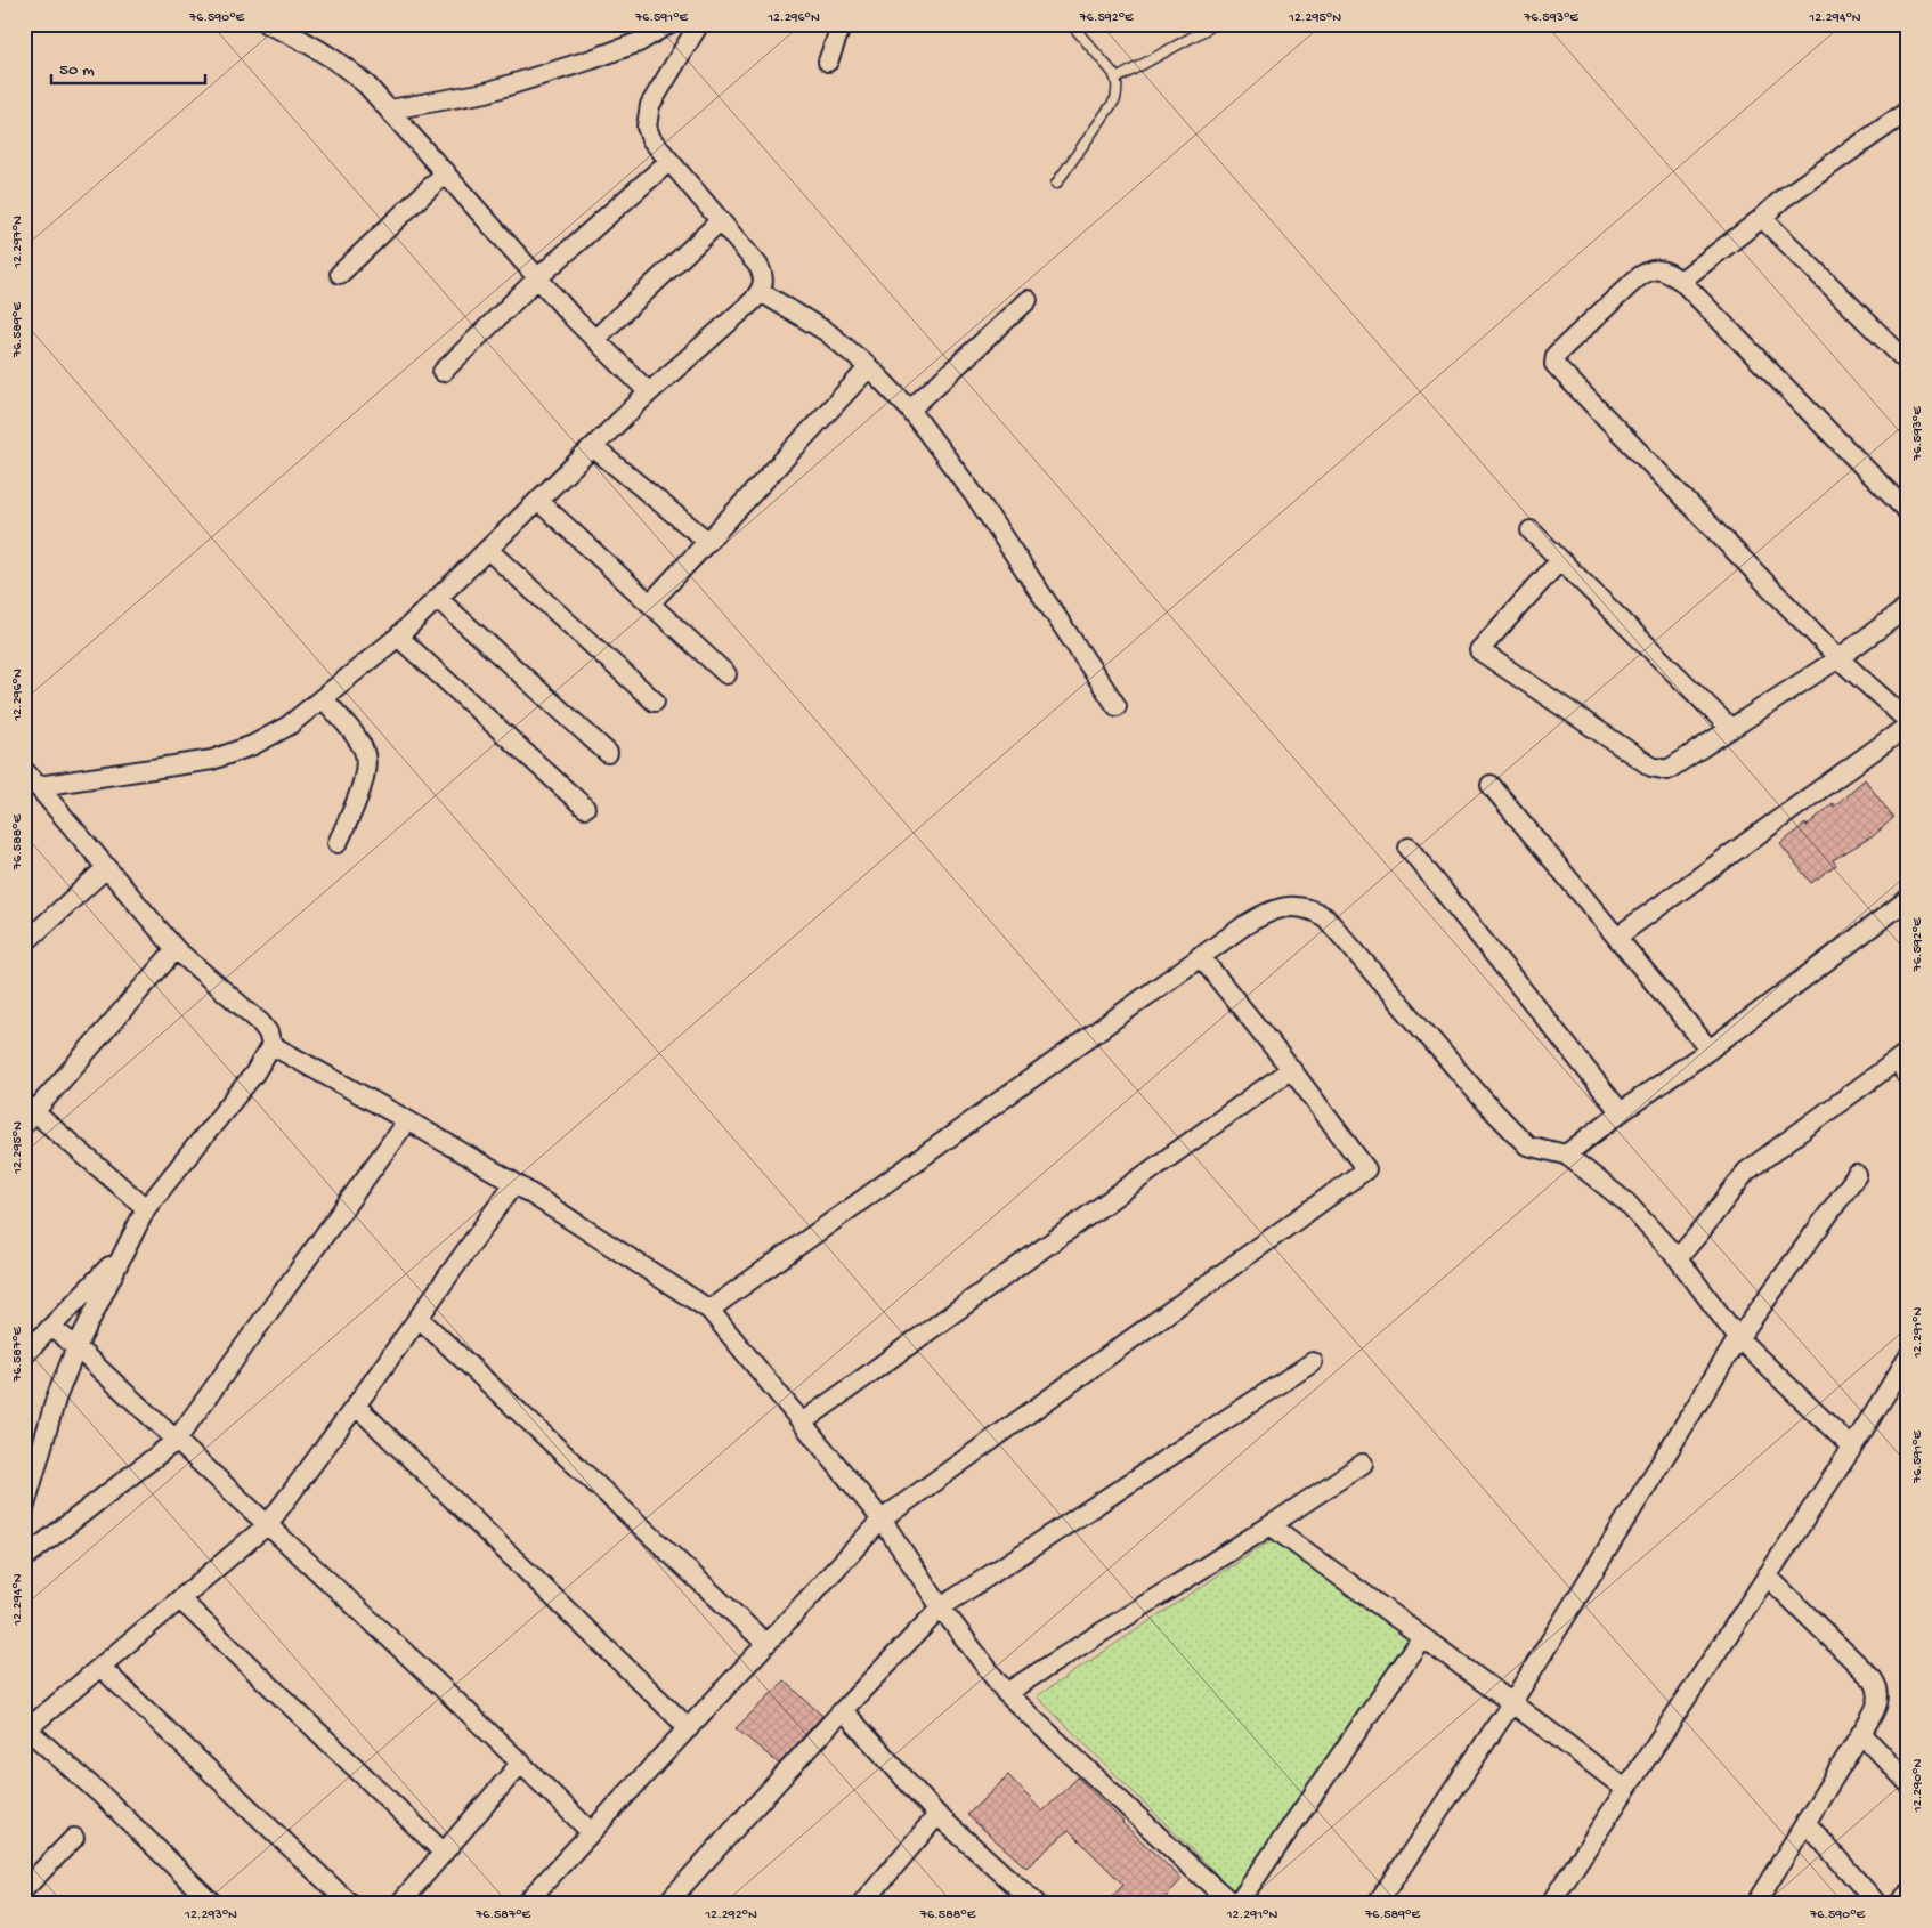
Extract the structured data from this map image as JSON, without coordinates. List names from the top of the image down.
{
  "scale_bar": "50 m",
  "coordinates": [
    "76.590°E",
    "76.591°E",
    "12.296°N",
    "76.592°E",
    "12.295°N",
    "76.593°E",
    "12.294°N",
    "12.297°N",
    "76.589°E",
    "76.588°E",
    "12.291°N",
    "76.587°E",
    "12.290°N",
    "12.293°N",
    "12.292°N"
  ]
}
